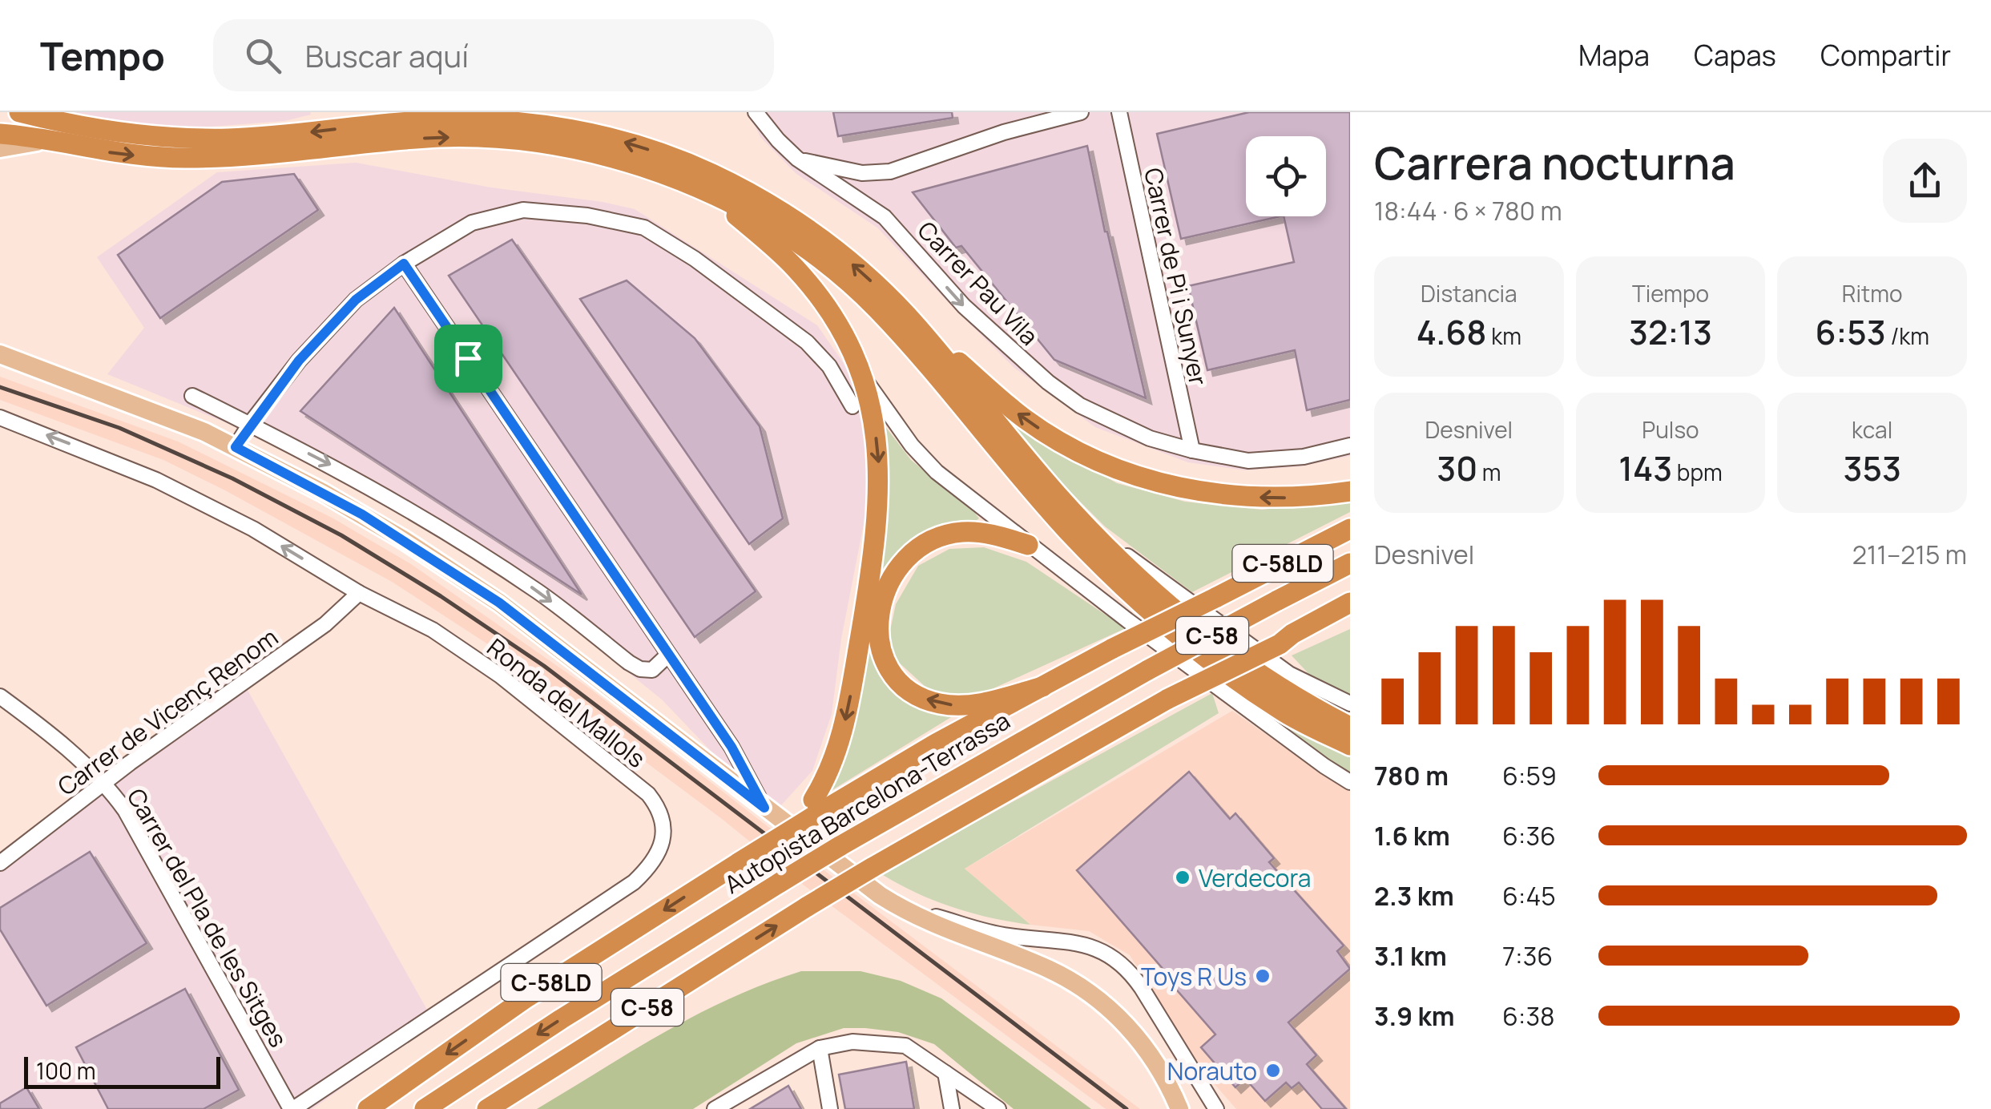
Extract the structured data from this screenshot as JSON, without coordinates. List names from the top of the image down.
{
  "streets": {
    "highway": ["C-58LD", "C-58", "Autopista Barcelona-Terrassa"],
    "street": [
      "Carrer de Pi i Sunyer",
      "Carrer Pau Vila",
      "Ronda del Mallols",
      "Carrer de Vicenç Renom",
      "Carrer del Pla de les Sitges"
    ]
  },
  "crossings": [
    ["Carrer de Pi i Sunyer", "Carrer Pau Vila"],
    ["Ronda del Mallols", "Carrer de Vicenç Renom"],
    ["Ronda del Mallols", "Carrer del Pla de les Sitges"],
    ["Carrer de Vicenç Renom", "Carrer del Pla de les Sitges"]
  ],
  "one_way": ["Carrer Pau Vila"],
  "places": ["Verdecora", "Toys R Us", "Norauto"],
  "scale_bar": "100 m",
  "page": {
    "header": "Tempo",
    "search": "Buscar aquí",
    "nav": ["Mapa", "Capas", "Compartir"],
    "heading": ["Carrera nocturna", "18:44 · 6 × 780 m"],
    "stats": [
      ["Distancia", "4.68 km"],
      ["Tiempo", "32:13"],
      ["Ritmo", "6:53 /km"],
      ["Desnivel", "30 m"],
      ["Pulso", "143 bpm"],
      ["kcal", "353"]
    ],
    "chart": ["Desnivel", "211–215 m"],
    "list": [
      {
        "name": "780 m",
        "note": "6:59"
      },
      {
        "name": "1.6 km",
        "note": "6:36"
      },
      {
        "name": "2.3 km",
        "note": "6:45"
      },
      {
        "name": "3.1 km",
        "note": "7:36"
      },
      {
        "name": "3.9 km",
        "note": "6:38"
      }
    ],
    "scale": "100 m"
  }
}
